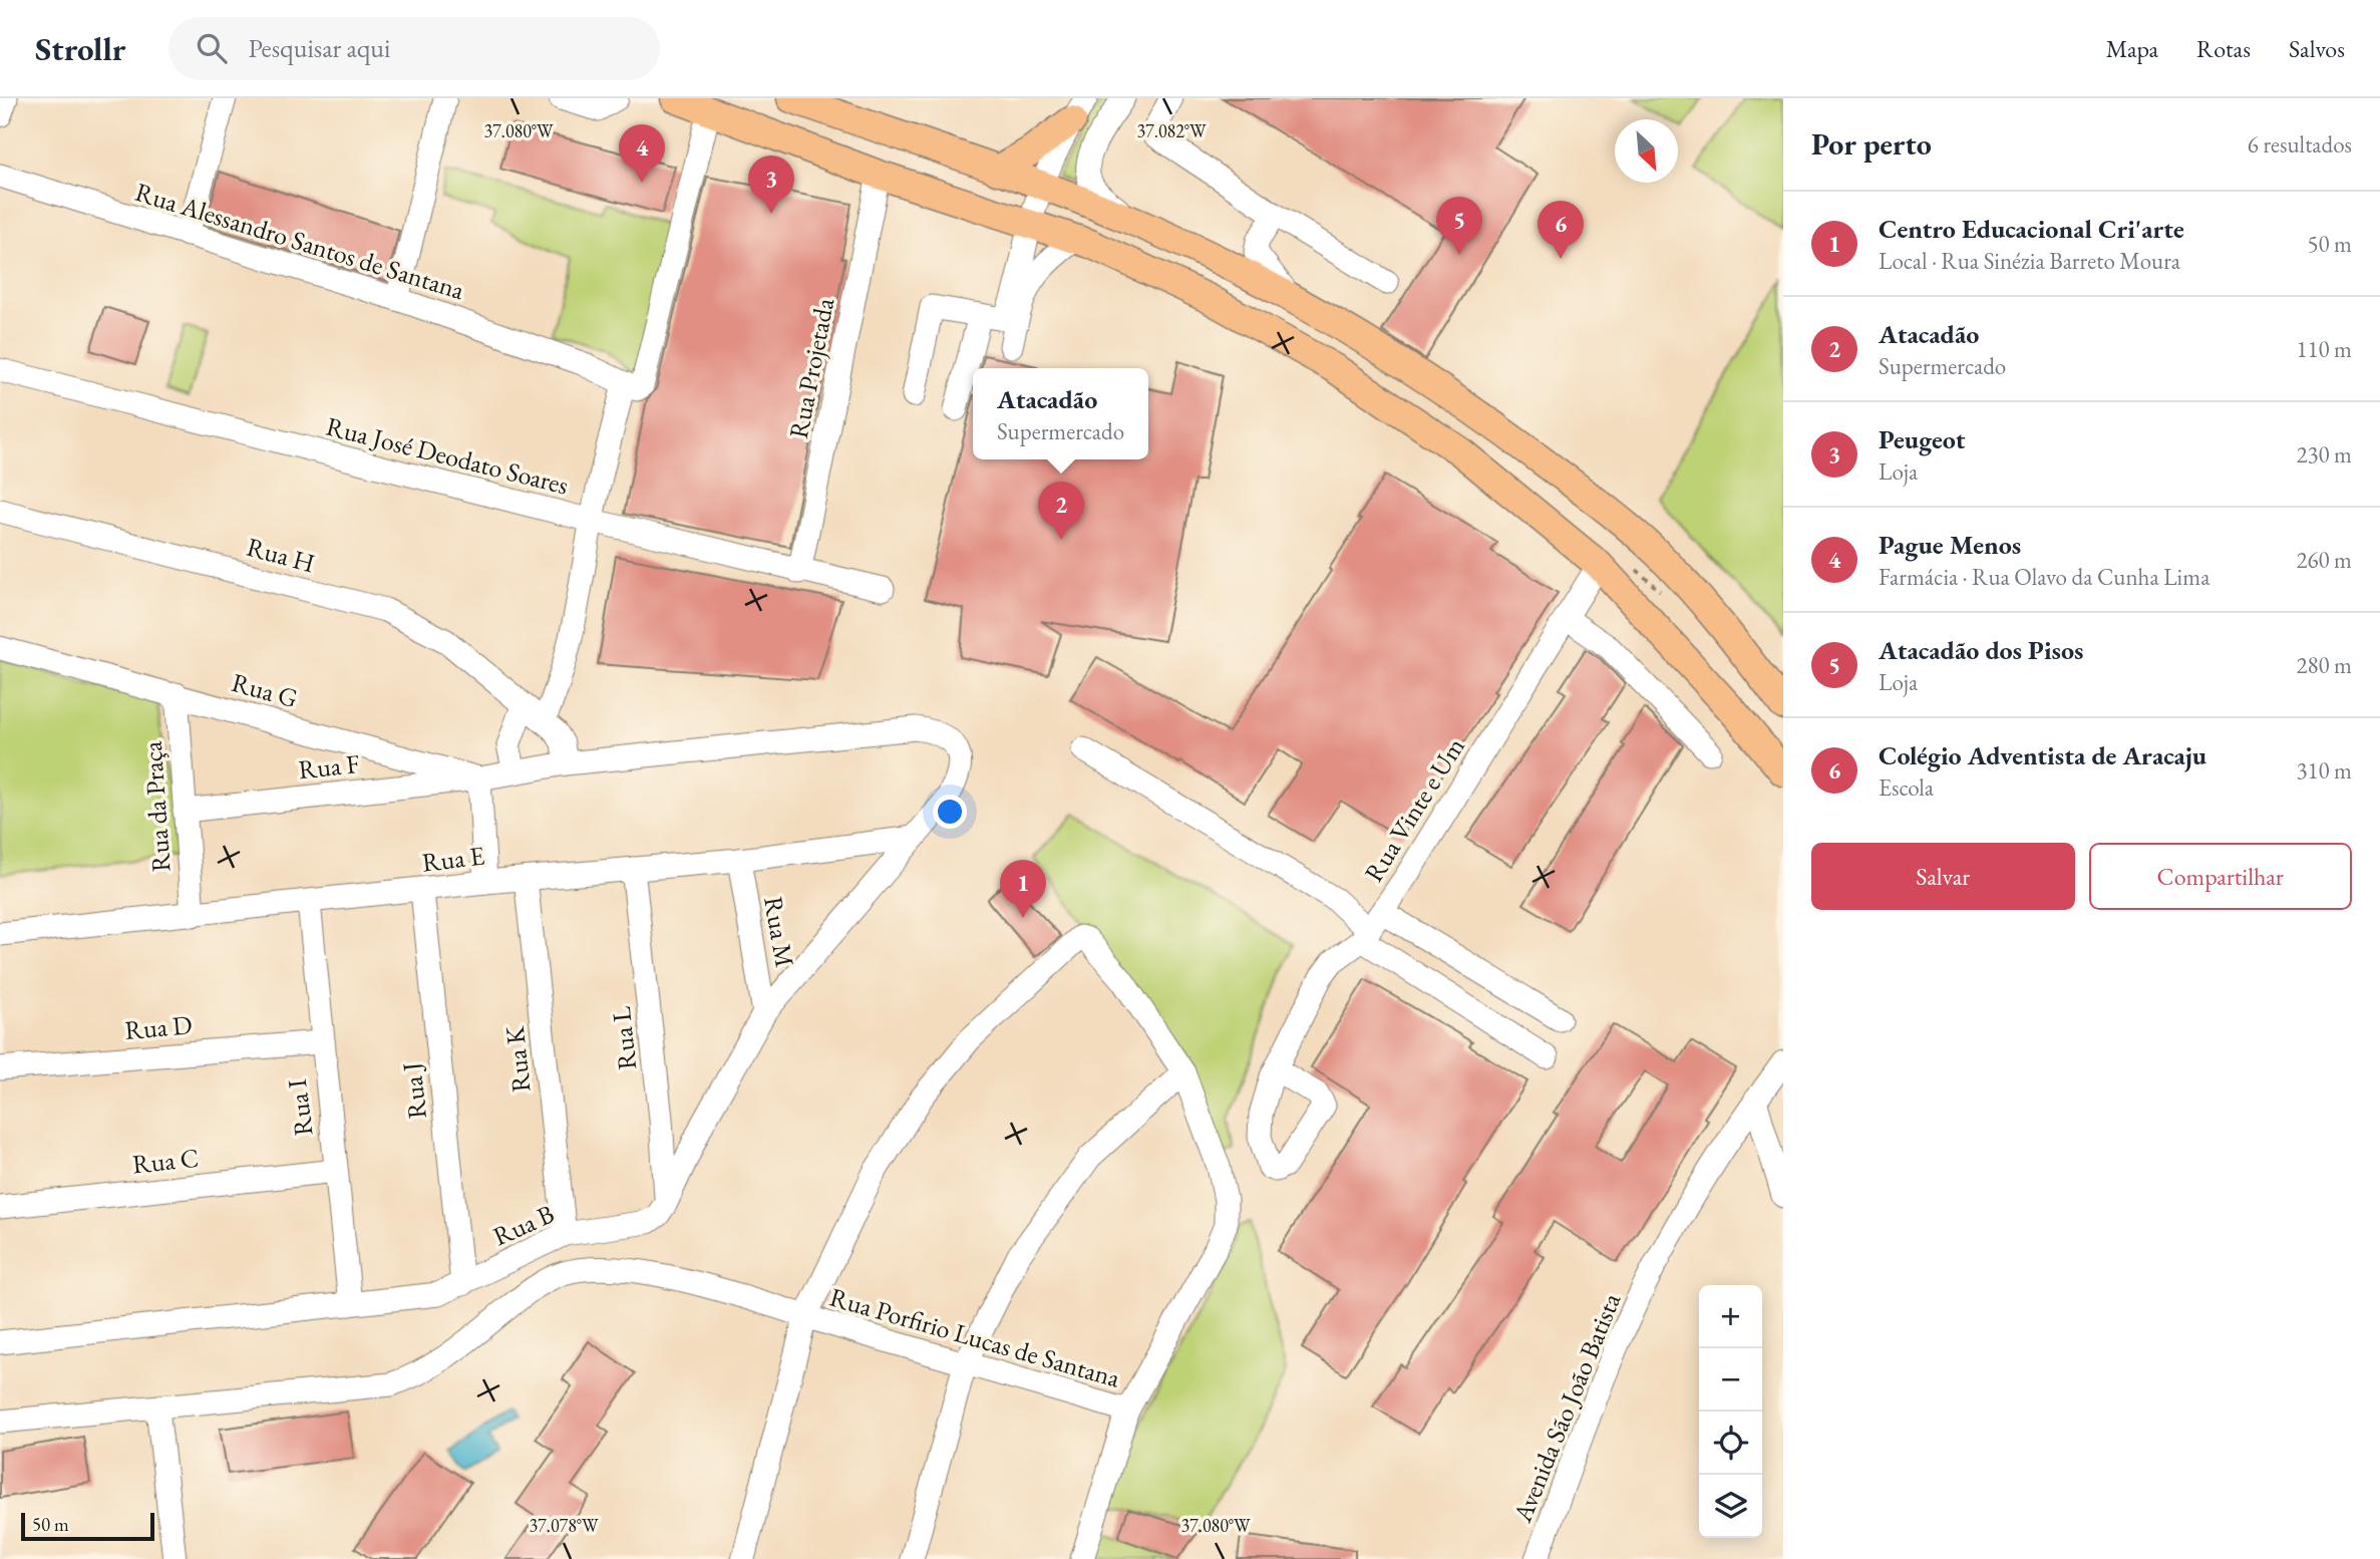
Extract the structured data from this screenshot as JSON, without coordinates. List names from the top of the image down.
{
  "streets": {
    "street": [
      "Rua Alessandro Santos de Santana",
      "Rua Projetada",
      "Rua José Deodato Soares",
      "Rua H",
      "Rua G",
      "Rua F",
      "Rua da Praça",
      "Rua Vinte e Um",
      "Rua E",
      "Rua M",
      "Rua D",
      "Rua L",
      "Rua K",
      "Rua J",
      "Rua I",
      "Rua C",
      "Rua B",
      "Rua Porfirio Lucas de Santana",
      "Avenida São João Batista"
    ]
  },
  "crossings": [
    ["Rua Projetada", "Rua José Deodato Soares"],
    ["Rua G", "Rua F"],
    ["Rua G", "Rua da Praça"],
    ["Rua G", "Rua B"],
    ["Rua F", "Rua da Praça"],
    ["Rua da Praça", "Rua E"],
    ["Rua E", "Rua M"],
    ["Rua E", "Rua L"],
    ["Rua E", "Rua K"],
    ["Rua E", "Rua J"],
    ["Rua E", "Rua I"],
    ["Rua E", "Rua B"],
    ["Rua M", "Rua B"],
    ["Rua D", "Rua I"],
    ["Rua L", "Rua B"],
    ["Rua K", "Rua B"],
    ["Rua J", "Rua B"],
    ["Rua I", "Rua C"],
    ["Rua I", "Rua B"]
  ],
  "scale_bar": "50 m",
  "north": "bottom right",
  "page": {
    "header": "Strollr",
    "search": "Pesquisar aqui",
    "nav": ["Mapa", "Rotas", "Salvos"],
    "heading": ["Por perto", "6 resultados"],
    "pins": [
      "4",
      "3",
      "5",
      "6",
      "2",
      "1"
    ],
    "list": [
      {
        "mark": "1",
        "name": "Centro Educacional Cri'arte",
        "note": "Local · Rua Sinézia Barreto Moura",
        "value": "50 m"
      },
      {
        "mark": "2",
        "name": "Atacadão",
        "note": "Supermercado",
        "value": "110 m"
      },
      {
        "mark": "3",
        "name": "Peugeot",
        "note": "Loja",
        "value": "230 m"
      },
      {
        "mark": "4",
        "name": "Pague Menos",
        "note": "Farmácia · Rua Olavo da Cunha Lima",
        "value": "260 m"
      },
      {
        "mark": "5",
        "name": "Atacadão dos Pisos",
        "note": "Loja",
        "value": "280 m"
      },
      {
        "mark": "6",
        "name": "Colégio Adventista de Aracaju",
        "note": "Escola",
        "value": "310 m"
      }
    ],
    "popup": ["Atacadão", "Supermercado"],
    "buttons": ["Salvar", "Compartilhar"],
    "map_buttons": ["+", "−"],
    "scale": "50 m"
  },
  "coordinates": ["37.080°W", "37.082°W", "37.078°W"]
}
